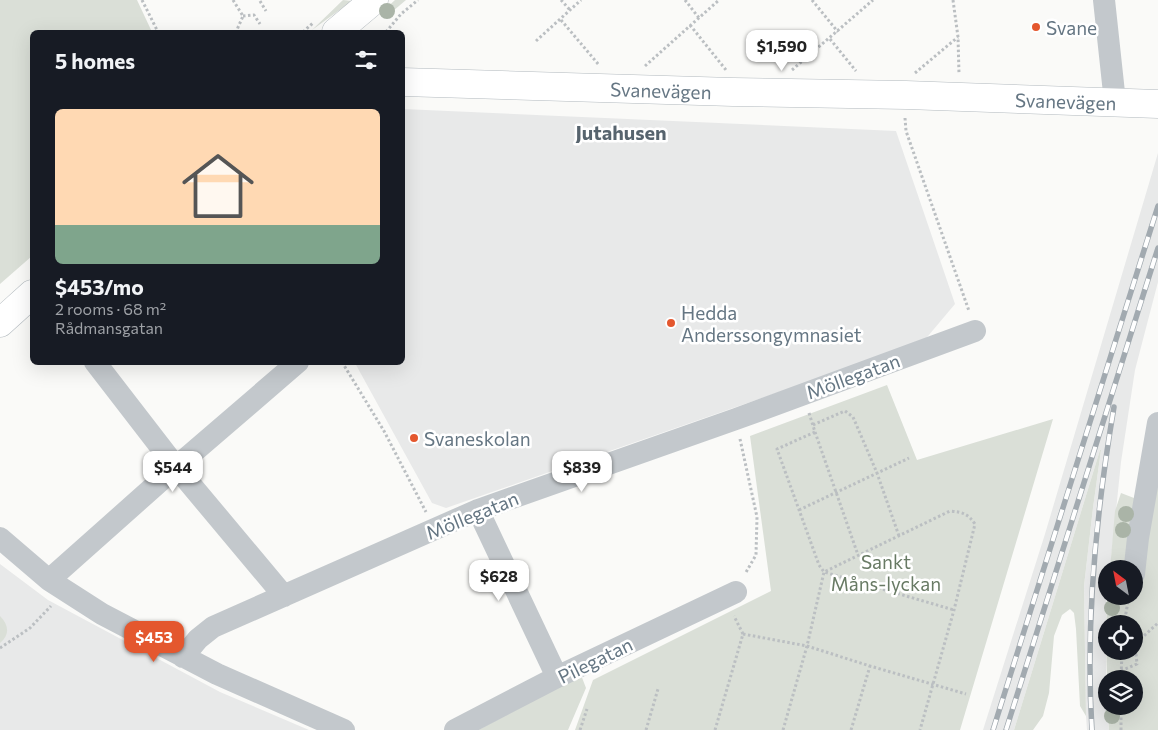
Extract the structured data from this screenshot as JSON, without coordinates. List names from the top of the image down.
{
  "streets": {
    "street": ["Svanevägen", "Möllegatan", "Pilegatan"]
  },
  "districts": ["Jutahusen"],
  "parks": ["Sankt Måns-lyckan"],
  "places": ["Svane", "Hedda Anderssongymnasiet", "Svaneskolan"],
  "north": "top left",
  "page": {
    "price": [
      "$1,590",
      "$544",
      "$839",
      "$628",
      "$453"
    ],
    "heading": "5 homes",
    "list": [
      {
        "name": "$453/mo",
        "note": "2 rooms · 68 m² · Rådmansgatan"
      }
    ]
  }
}
